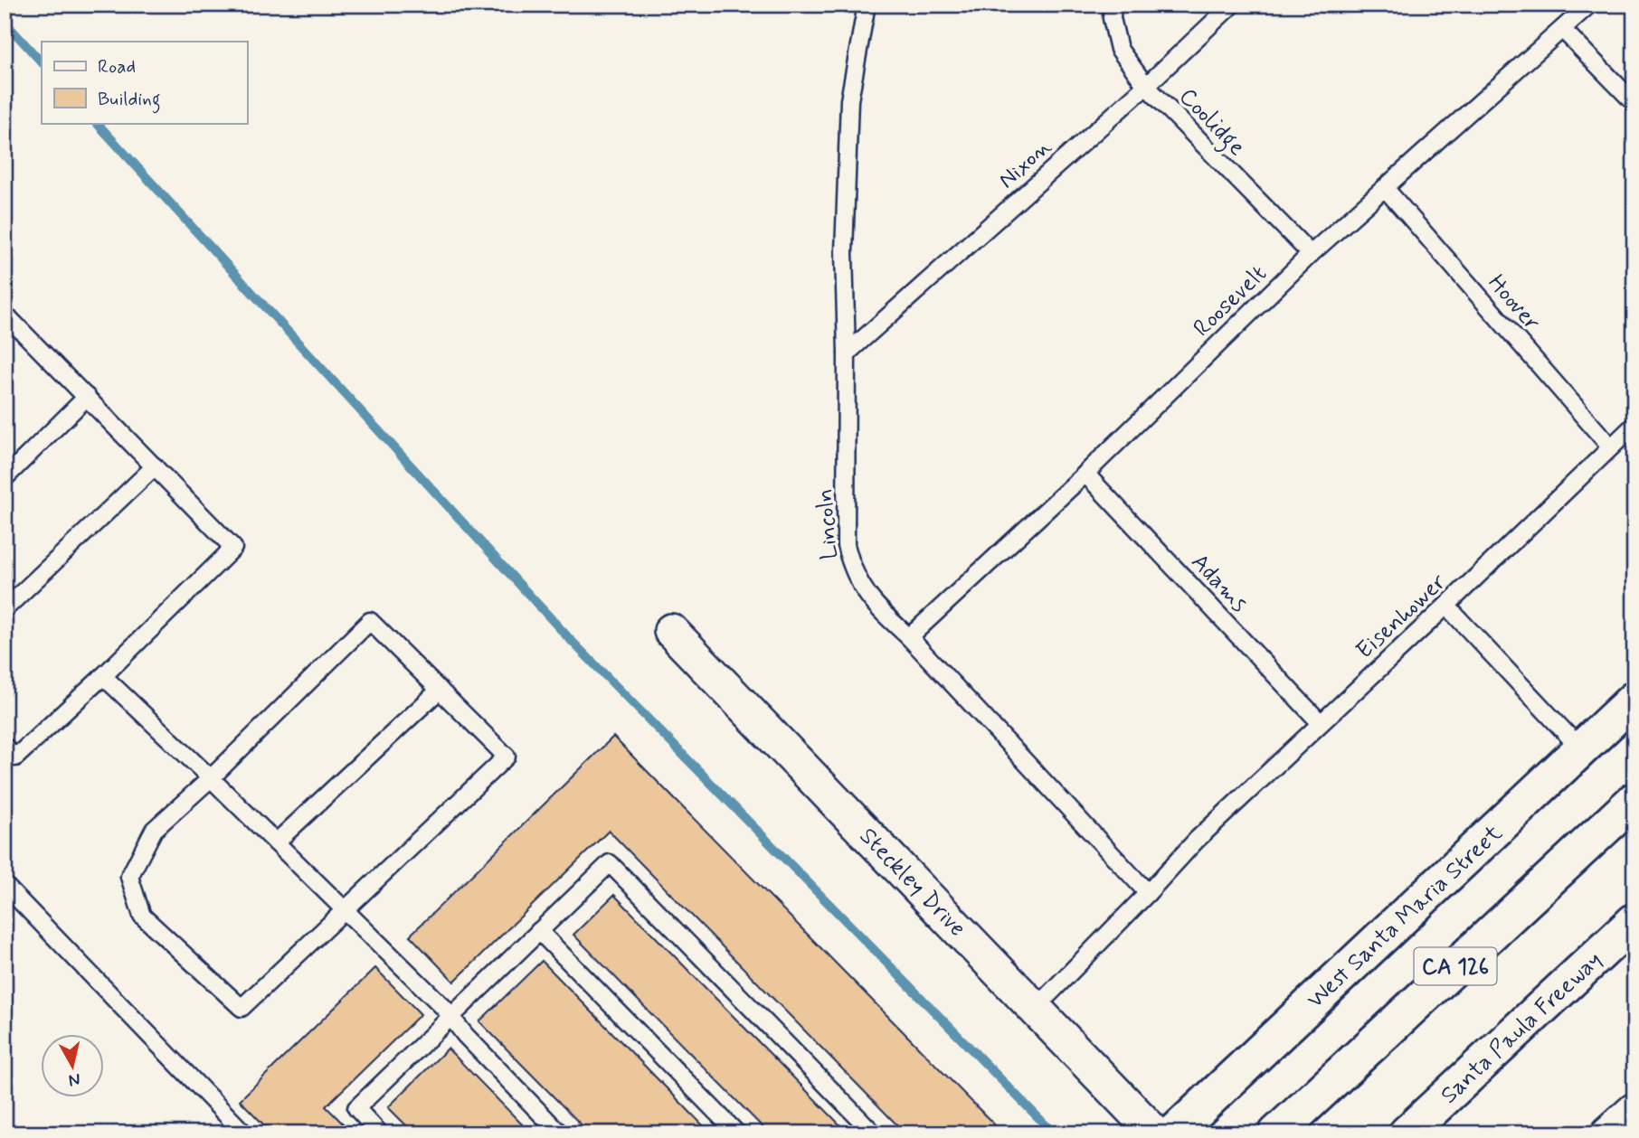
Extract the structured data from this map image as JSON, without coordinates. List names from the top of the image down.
{
  "streets": {
    "main road": ["West Santa Maria Street", "CA 126", "Santa Paula Freeway"],
    "street": ["Steckley Drive"],
    "lane": [
      "Coolidge",
      "Nixon",
      "Roosevelt",
      "Hoover",
      "Lincoln",
      "Adams",
      "Eisenhower"
    ]
  },
  "crossings": [
    ["Coolidge", "Nixon"],
    ["Coolidge", "Roosevelt"],
    ["Nixon", "Lincoln"],
    ["Roosevelt", "Hoover"],
    ["Roosevelt", "Lincoln"],
    ["Roosevelt", "Adams"],
    ["Hoover", "Eisenhower"],
    ["Lincoln", "Eisenhower"],
    ["Adams", "Eisenhower"]
  ],
  "legend": ["Road", "Building"],
  "north": "bottom"
}
